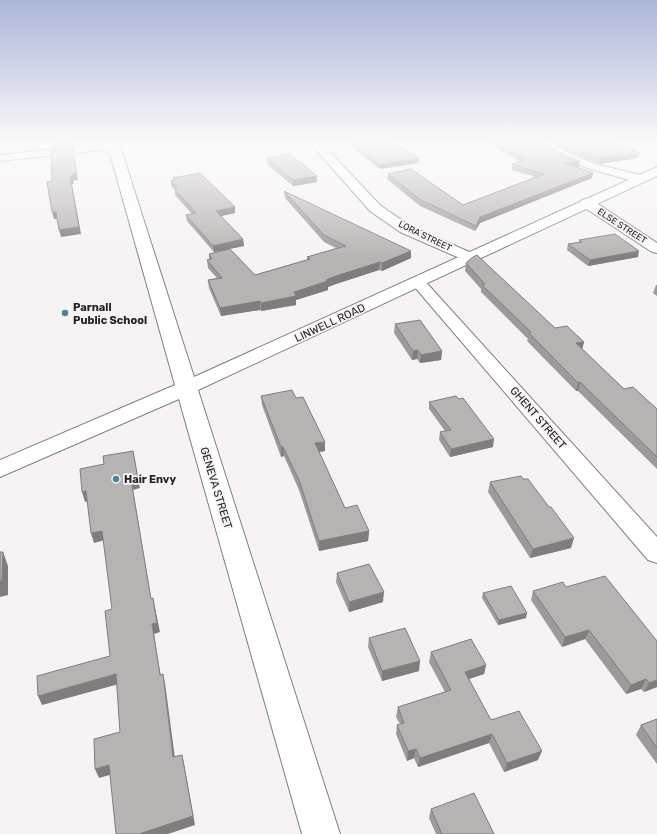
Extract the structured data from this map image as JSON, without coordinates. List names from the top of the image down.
{
  "streets": {
    "main road": ["LINWELL ROAD", "GENEVA STREET"],
    "street": ["ELSE STREET", "LORA STREET", "GHENT STREET"]
  },
  "crossings": [
    ["ELSE STREET", "LINWELL ROAD"],
    ["LORA STREET", "LINWELL ROAD"],
    ["LINWELL ROAD", "GHENT STREET"],
    ["LINWELL ROAD", "GENEVA STREET"]
  ],
  "places": ["Parnall Public School", "Hair Envy"]
}
